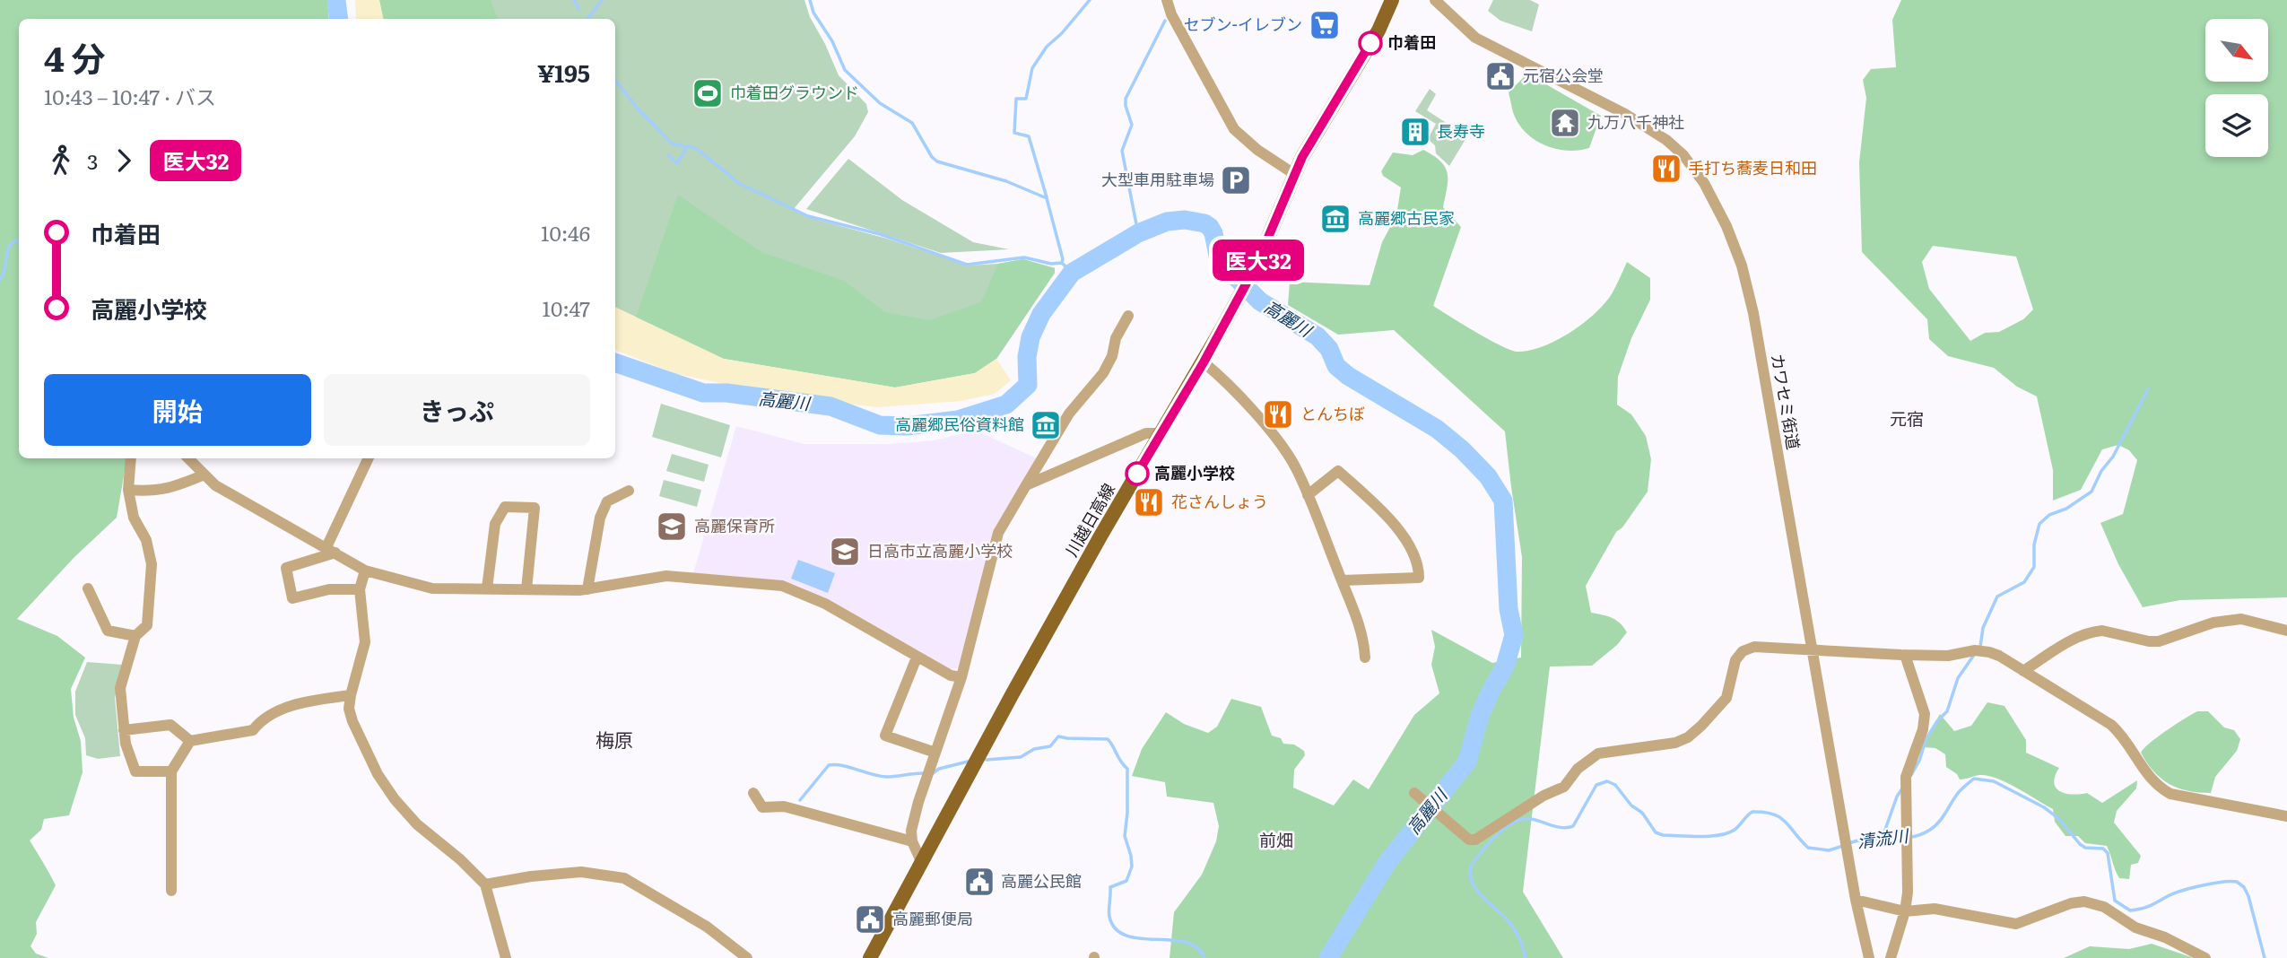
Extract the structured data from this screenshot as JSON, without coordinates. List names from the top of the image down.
{
  "streets": {
    "main road": ["川越日高線"],
    "street": ["カワセミ街道"]
  },
  "districts": ["元宿", "梅原", "前畑"],
  "water": ["高麗川", "清流川"],
  "places": {
    "supermarket": ["セブン-イレブン"],
    "other": ["巾着田", "高麗小学校"],
    "public building": ["元宿公会堂", "高麗公民館", "高麗郵便局"],
    "sports": ["巾着田グラウンド"],
    "temple": ["九万八千神社"],
    "building": ["長寿寺"],
    "restaurant": ["手打ち蕎麦日和田", "とんちぼ", "花さんしょう"],
    "parking": ["大型車用駐車場"],
    "museum": ["高麗郷古民家", "高麗郷民俗資料館"],
    "school or university": ["高麗保育所", "日高市立高麗小学校"]
  },
  "lines": ["bus line 医大32"],
  "north": "bottom right",
  "page": {
    "on_map": "医大32",
    "heading": ["4 分", "10:43 – 10:47 · バス", "¥195"],
    "legs": ["3", "医大32"],
    "list": [
      {
        "name": "巾着田",
        "value": "10:46"
      },
      {
        "name": "高麗小学校",
        "value": "10:47"
      }
    ],
    "buttons": ["開始", "きっぷ"]
  }
}
